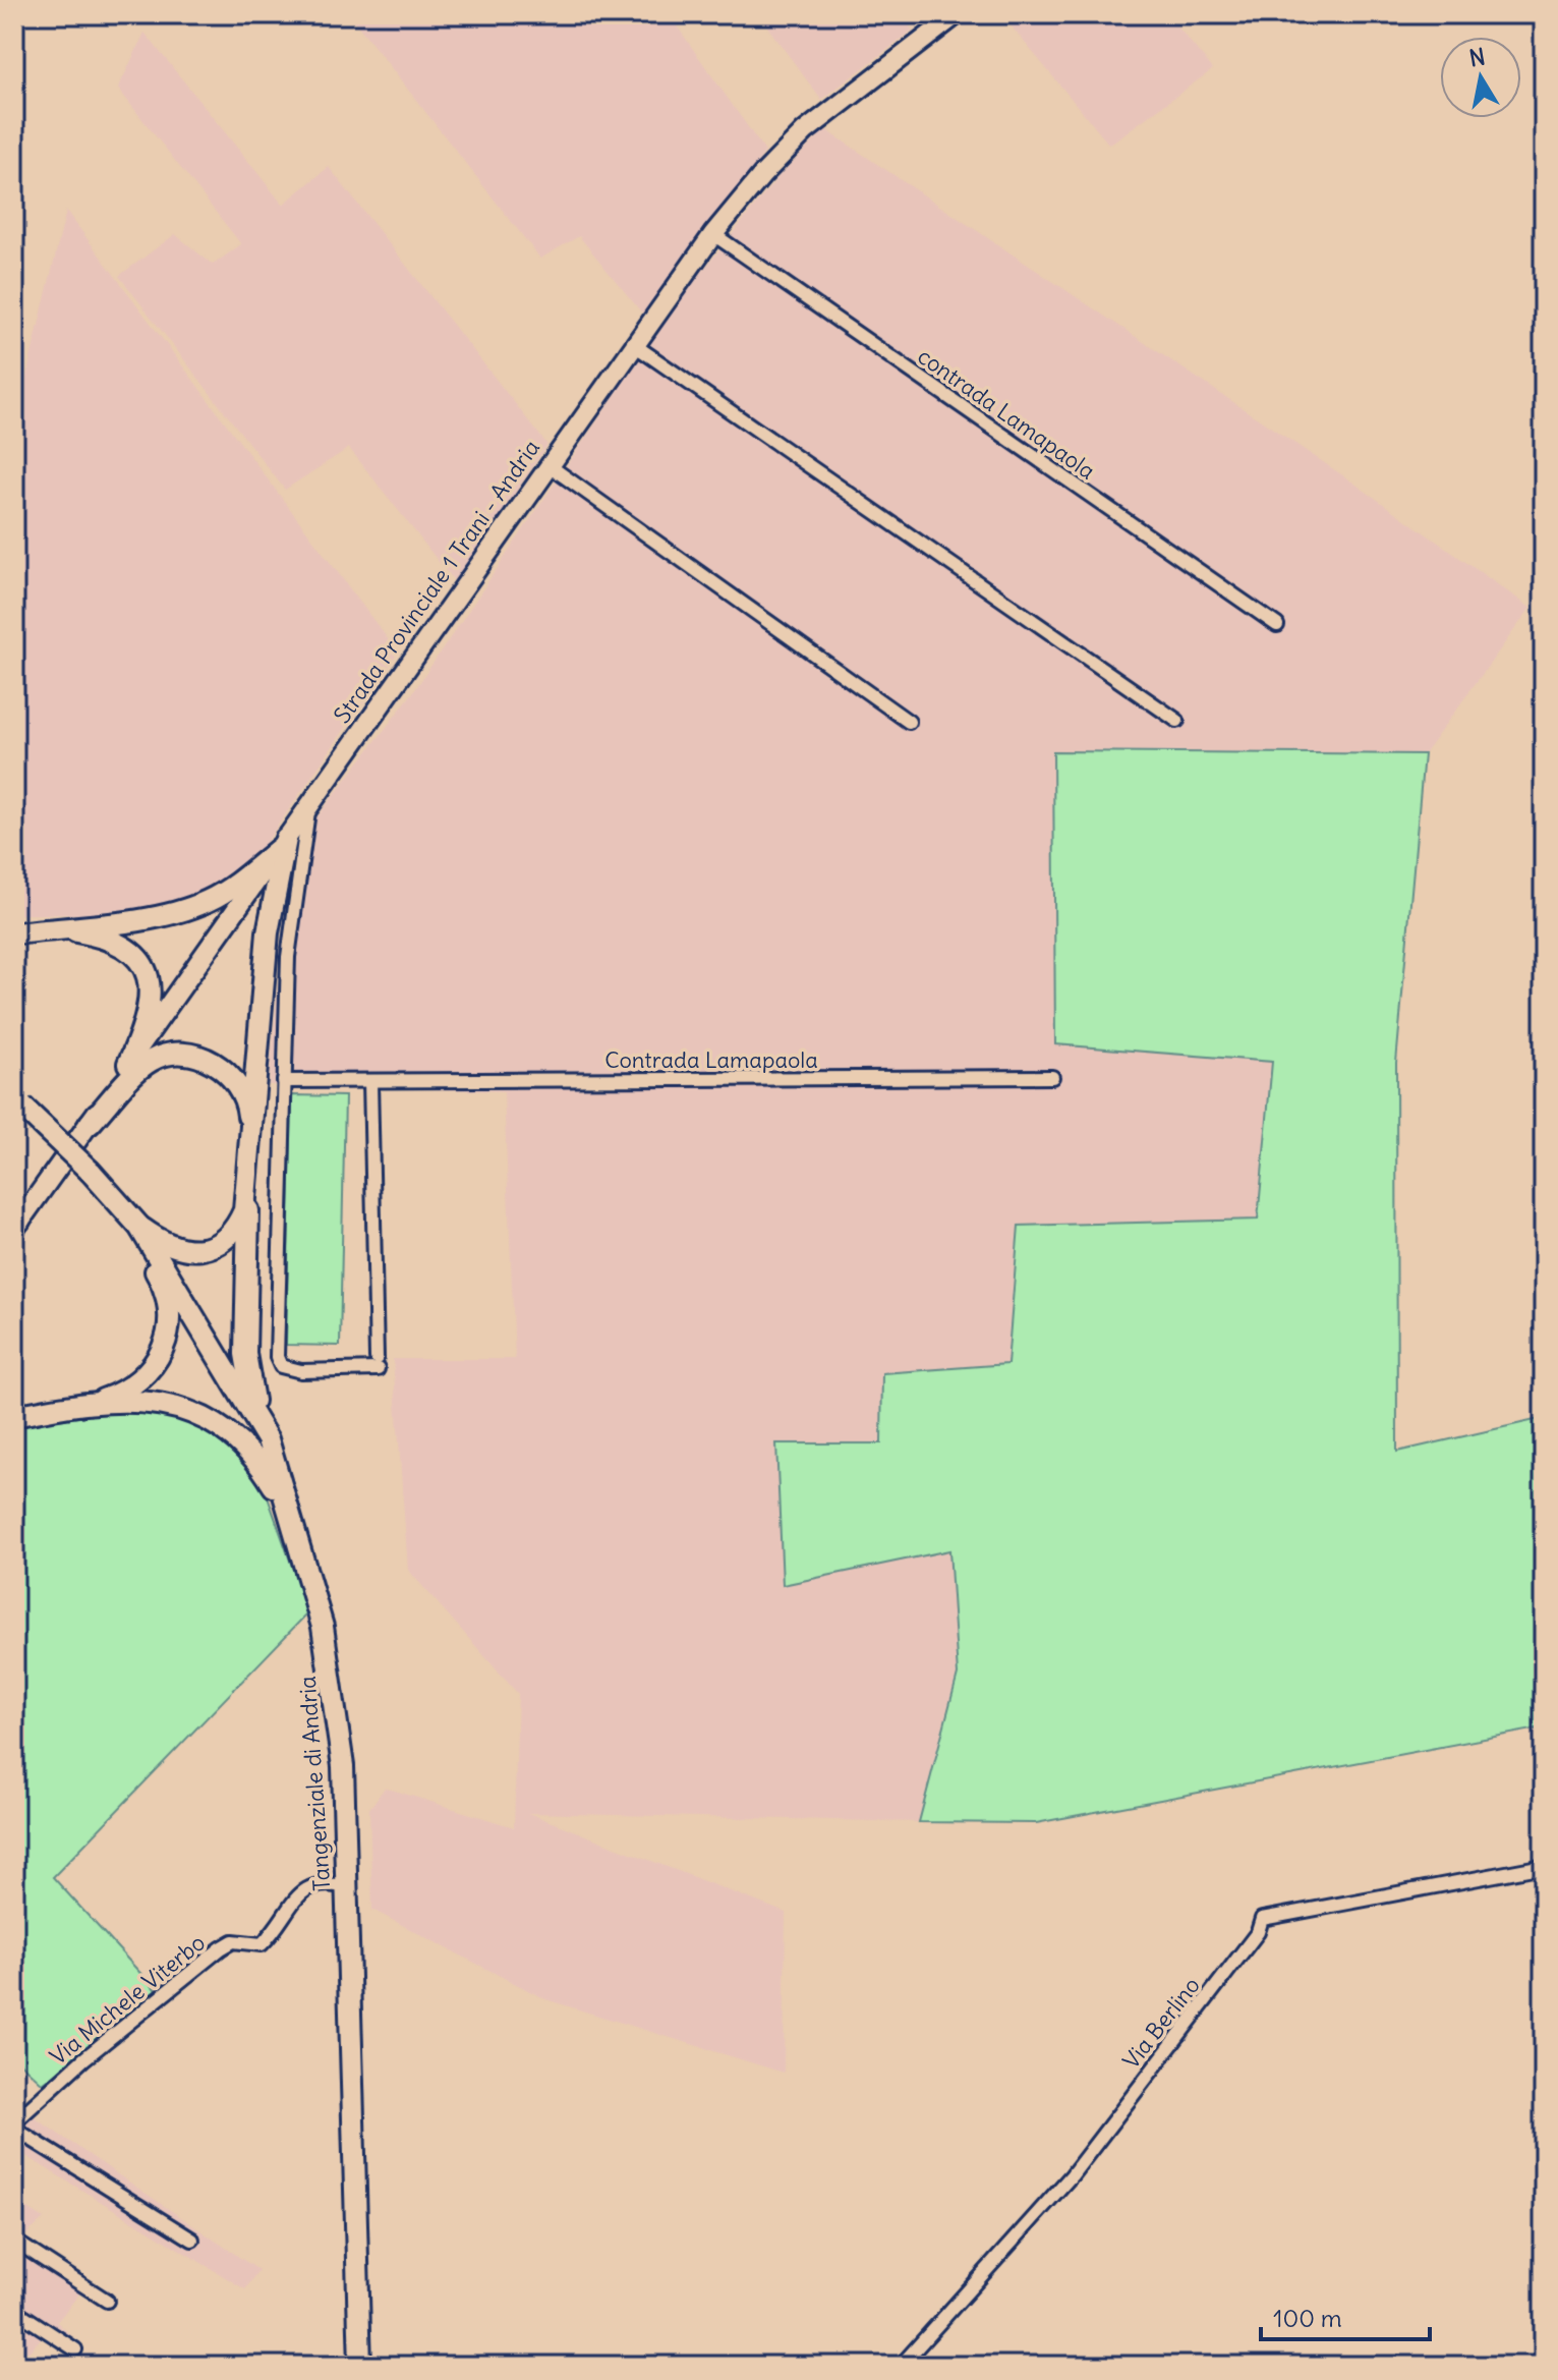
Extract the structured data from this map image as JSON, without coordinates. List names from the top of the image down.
{
  "streets": {
    "main road": ["Strada Provinciale 1 Trani - Andria", "Tangenziale di Andria"],
    "street": [
      "contrada Lamapaola",
      "Contrada Lamapaola",
      "Via Michele Viterbo",
      "Via Berlino"
    ]
  },
  "crossings": [
    ["contrada Lamapaola", "Strada Provinciale 1 Trani - Andria"],
    ["Tangenziale di Andria", "Via Michele Viterbo"]
  ],
  "scale_bar": "100 m",
  "north": "top"
}
